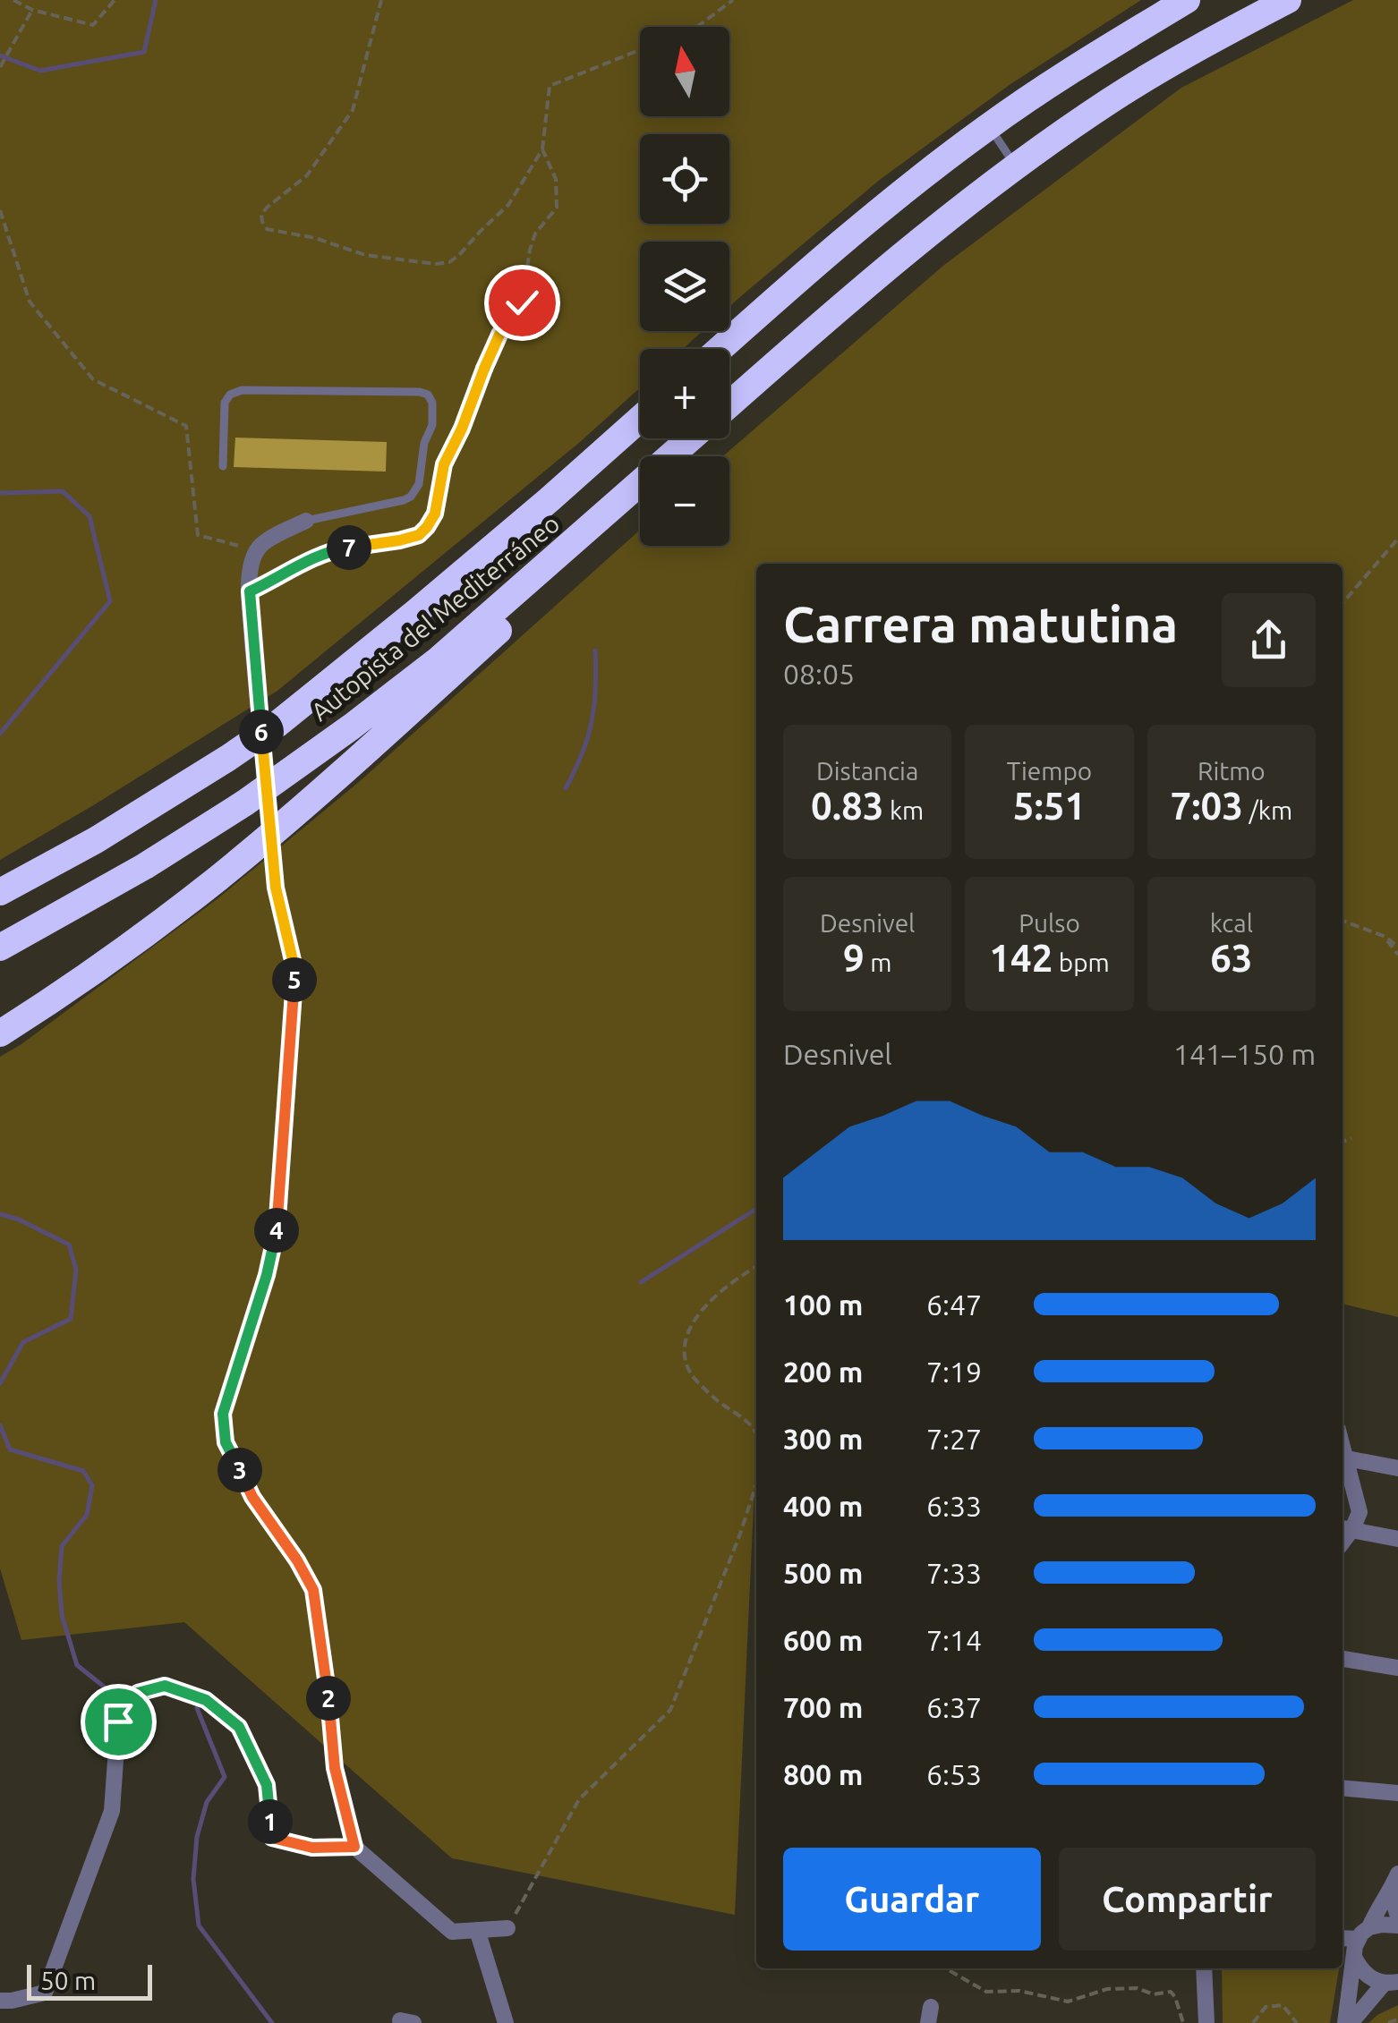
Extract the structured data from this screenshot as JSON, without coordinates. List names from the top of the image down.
{
  "streets": {
    "highway": ["Autopista del Mediterráneo"]
  },
  "scale_bar": "50 m",
  "north": "top",
  "page": {
    "map_buttons": ["+", "−"],
    "pins": [
      "7",
      "6",
      "5",
      "4",
      "3",
      "2",
      "1"
    ],
    "heading": ["Carrera matutina", "08:05"],
    "stats": [
      ["Distancia", "0.83 km"],
      ["Tiempo", "5:51"],
      ["Ritmo", "7:03 /km"],
      ["Desnivel", "9 m"],
      ["Pulso", "142 bpm"],
      ["kcal", "63"]
    ],
    "chart": ["Desnivel", "141–150 m"],
    "list": [
      {
        "name": "100 m",
        "note": "6:47"
      },
      {
        "name": "200 m",
        "note": "7:19"
      },
      {
        "name": "300 m",
        "note": "7:27"
      },
      {
        "name": "400 m",
        "note": "6:33"
      },
      {
        "name": "500 m",
        "note": "7:33"
      },
      {
        "name": "600 m",
        "note": "7:14"
      },
      {
        "name": "700 m",
        "note": "6:37"
      },
      {
        "name": "800 m",
        "note": "6:53"
      }
    ],
    "buttons": ["Guardar", "Compartir"],
    "scale": "50 m"
  }
}
